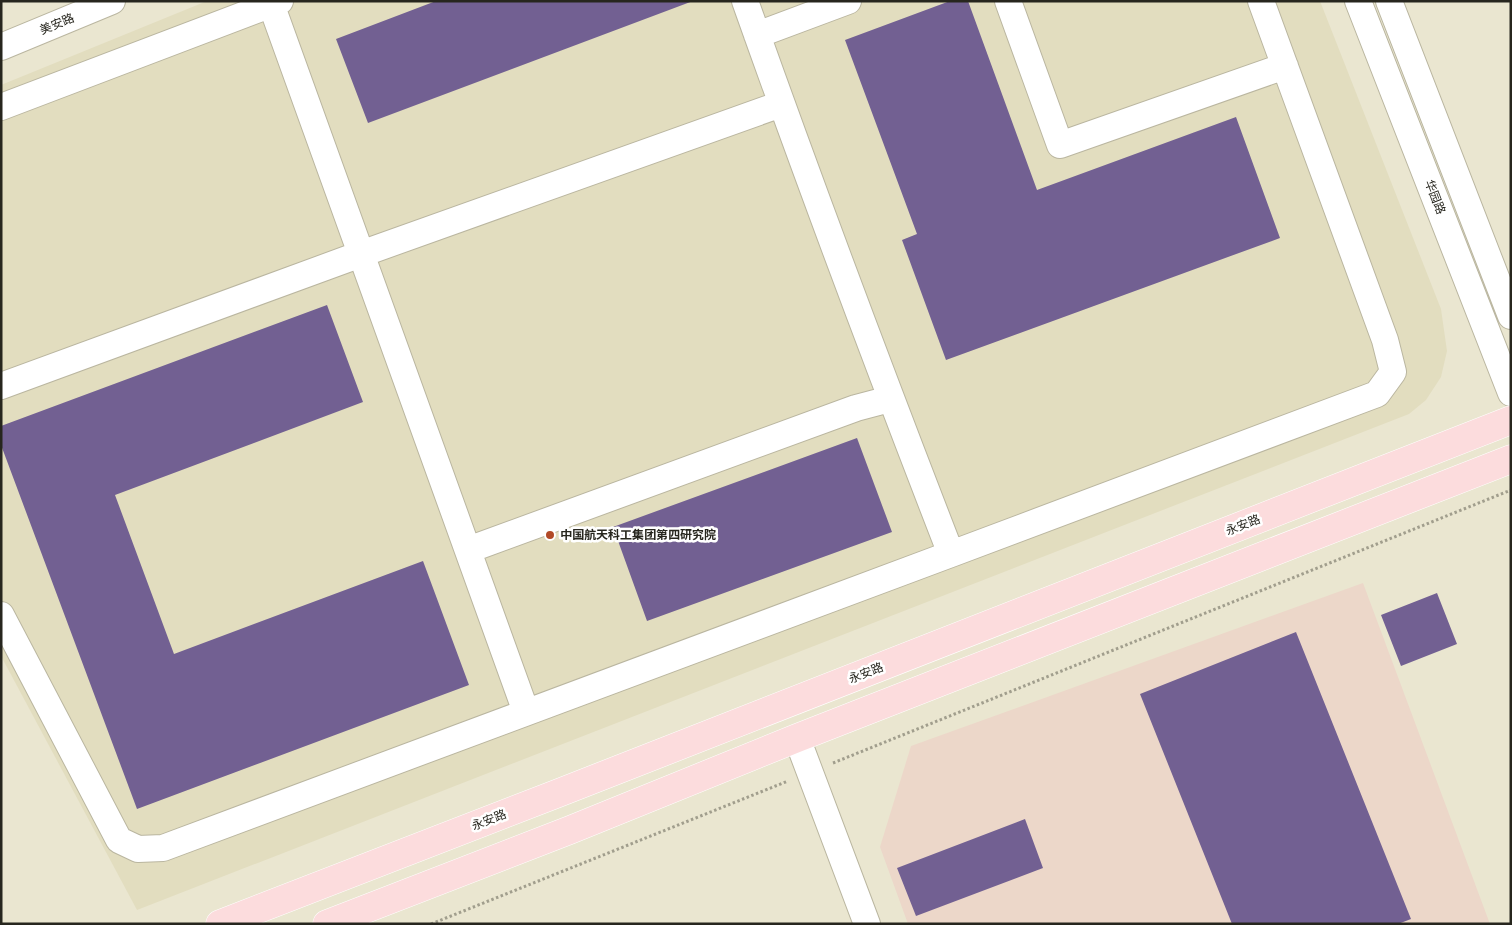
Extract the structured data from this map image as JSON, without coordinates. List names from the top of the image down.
{
  "streets": {
    "main road": ["永安路"],
    "street": ["美安路", "华园路"]
  },
  "places": ["中国航天科工集团第四研究院"]
}
